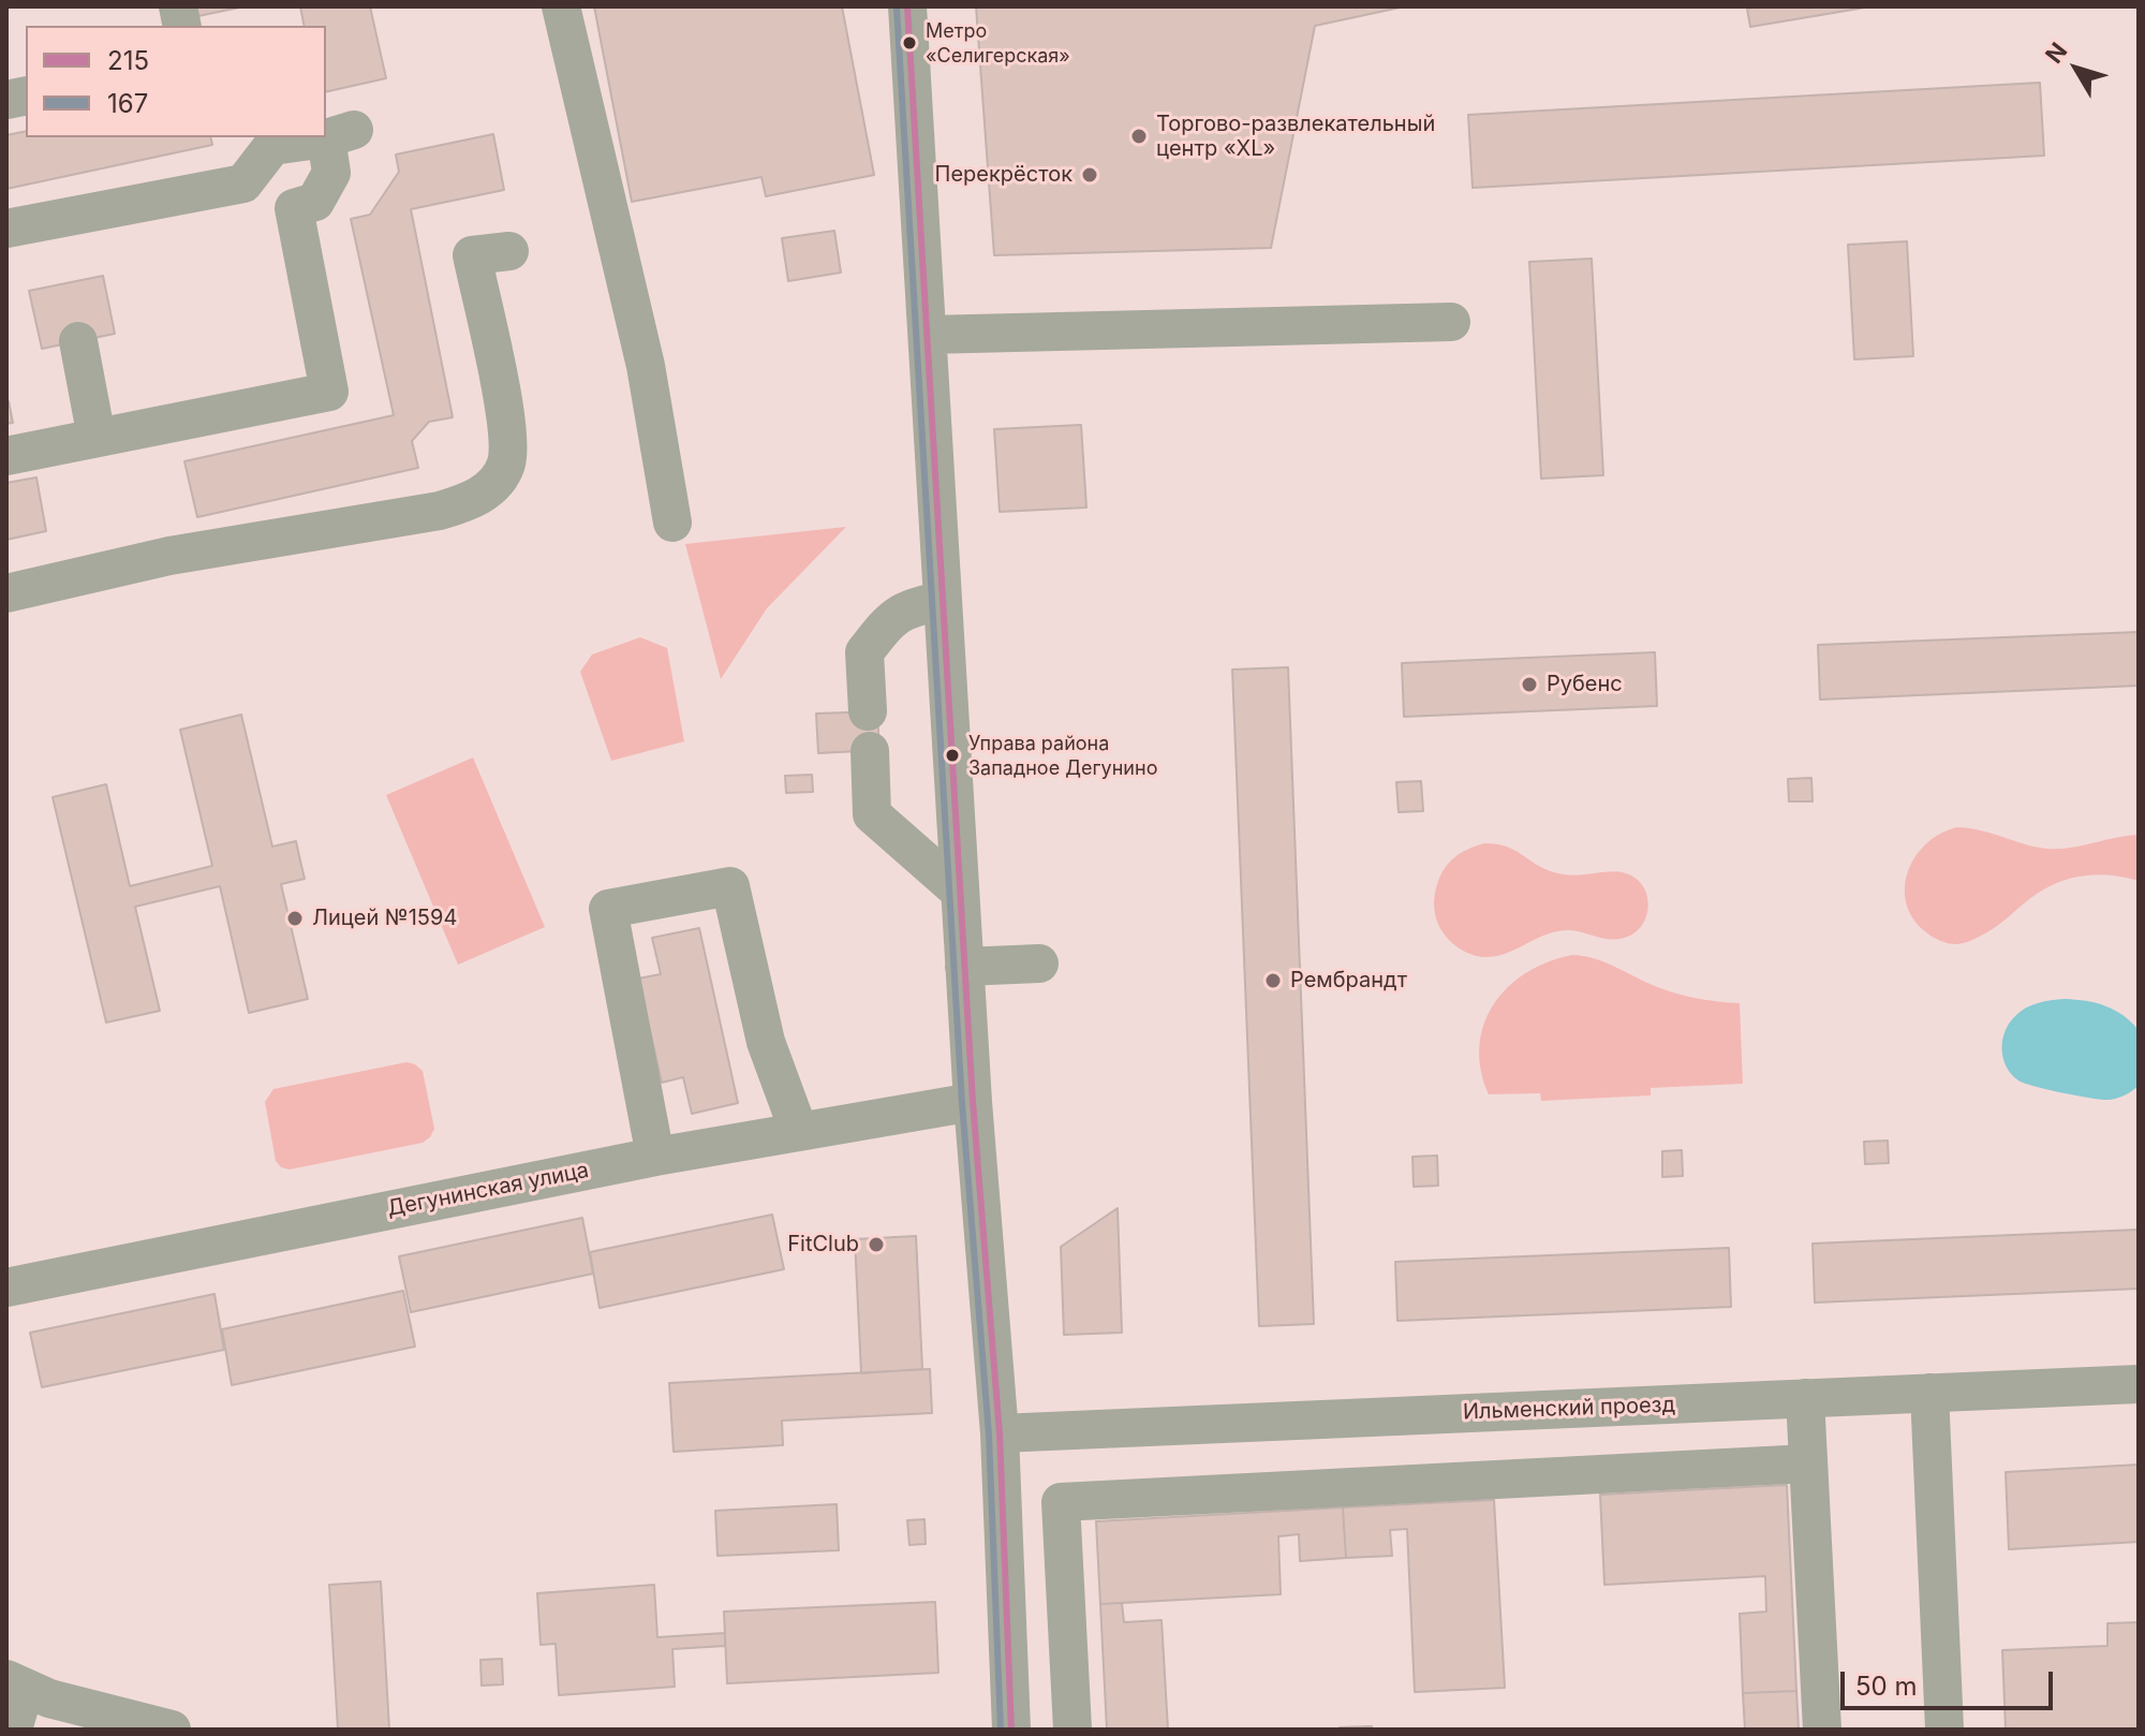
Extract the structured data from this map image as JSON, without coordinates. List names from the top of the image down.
{
  "streets": {
    "street": ["Дегунинская улица", "Ильменский проезд"]
  },
  "places": [
    "Метро «Селигерская»",
    "Торгово-развлекательный центр «XL»",
    "Перекрёсток",
    "Рубенс",
    "Управа района Западное Дегунино",
    "Лицей №1594",
    "Рембрандт",
    "FitClub"
  ],
  "lines": ["transit line 215", "transit line 167"],
  "legend": ["215", "167"],
  "scale_bar": "50 m",
  "north": "top left"
}
